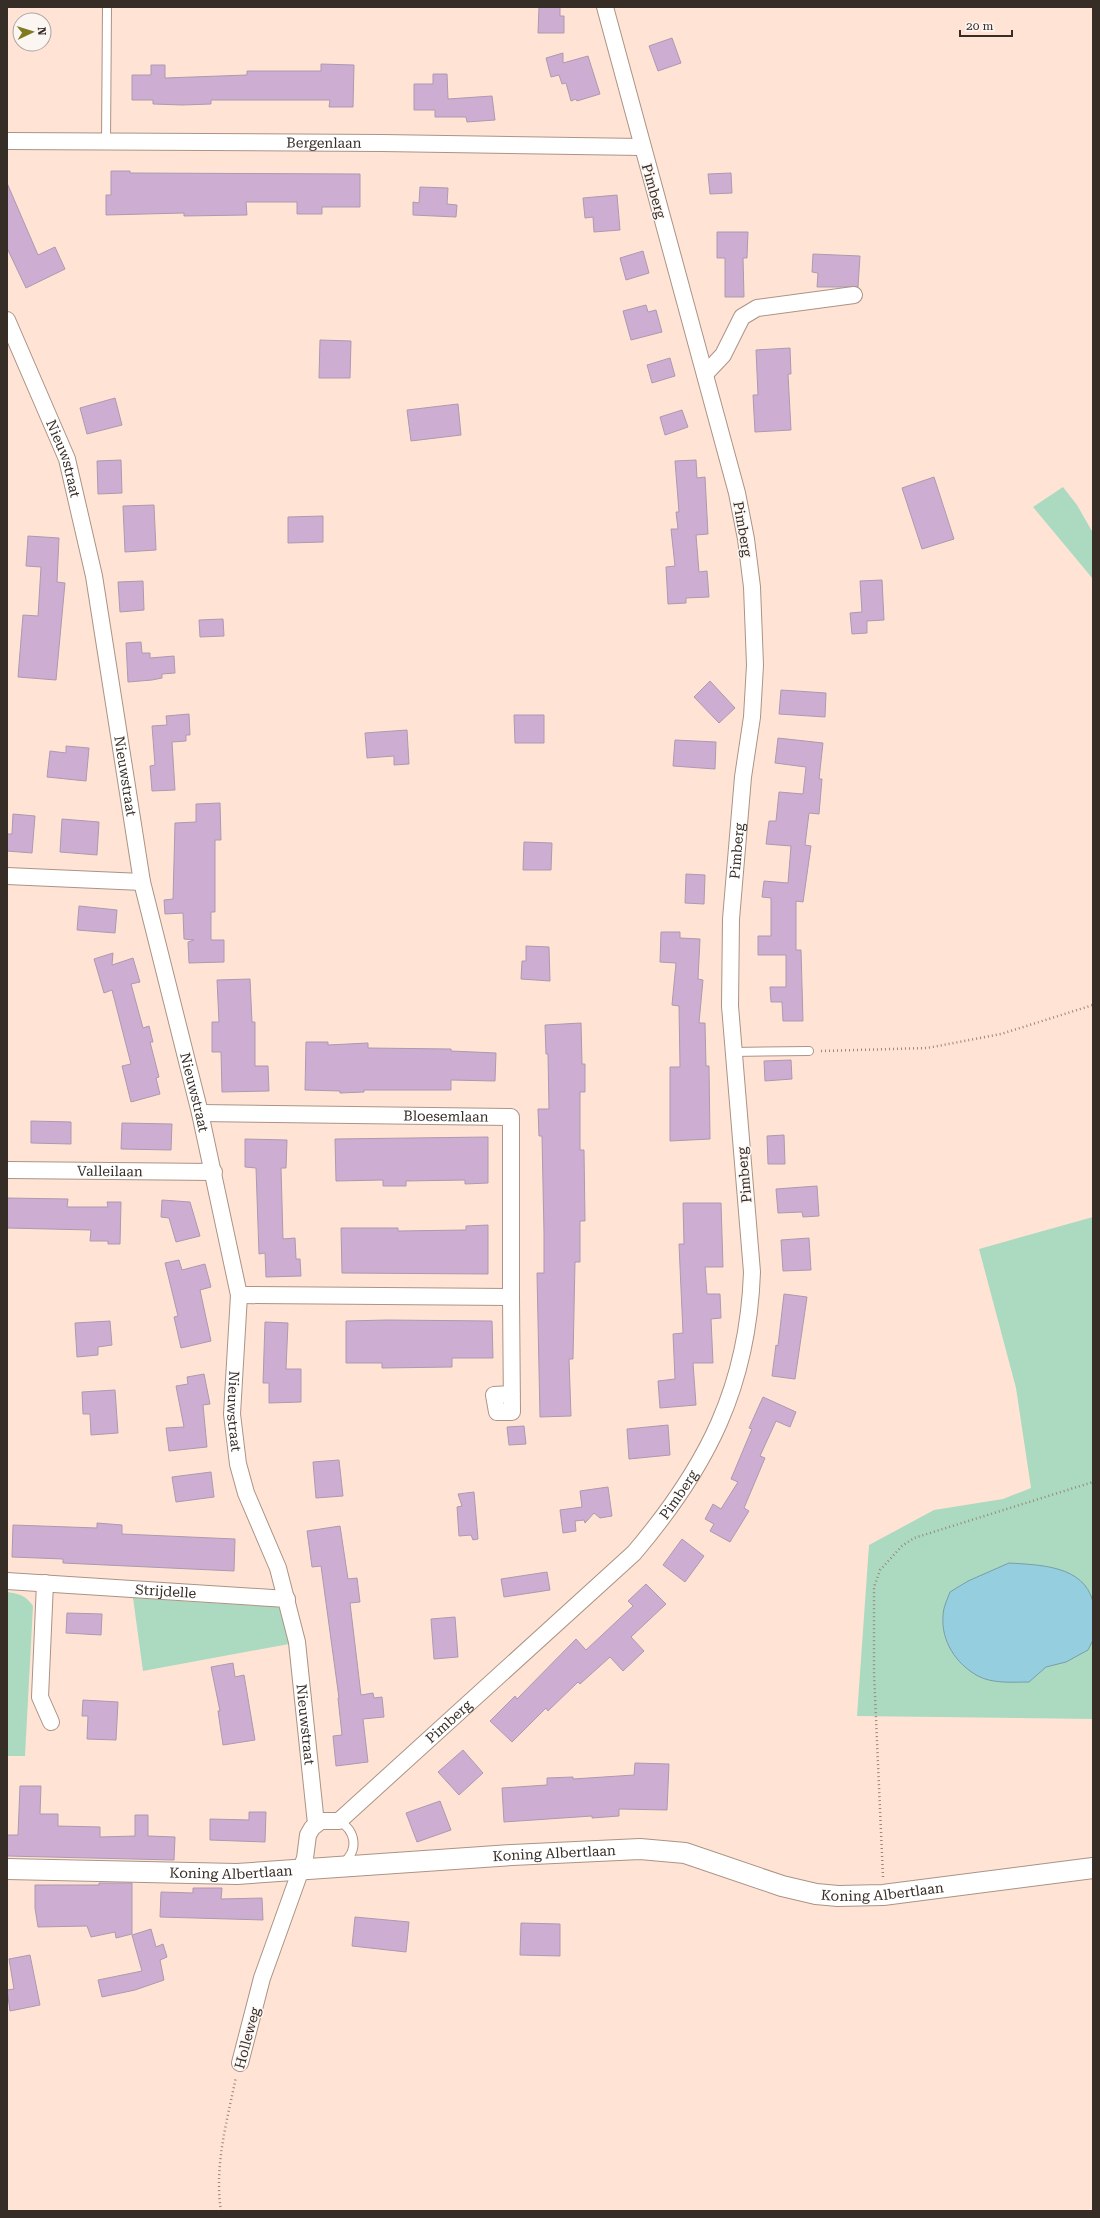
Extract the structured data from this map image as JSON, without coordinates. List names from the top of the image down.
{
  "streets": {
    "street": [
      "Bergenlaan",
      "Pimberg",
      "Nieuwstraat",
      "Bloesemlaan",
      "Valleilaan",
      "Strijdelle",
      "Koning Albertlaan",
      "Holleweg"
    ]
  },
  "crossings": [
    ["Bergenlaan", "Pimberg"],
    ["Nieuwstraat", "Bloesemlaan"],
    ["Nieuwstraat", "Valleilaan"],
    ["Nieuwstraat", "Strijdelle"],
    ["Koning Albertlaan", "Holleweg"]
  ],
  "scale_bar": "20 m",
  "north": "right"
}
